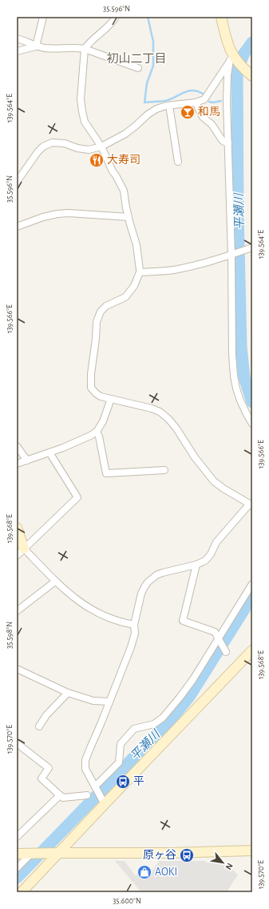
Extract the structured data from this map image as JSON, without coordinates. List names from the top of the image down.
{
  "districts": ["初山二丁目"],
  "water": ["平瀬川"],
  "places": {
    "bar": ["和馬"],
    "restaurant": ["大寿司"],
    "bus stop": ["平", "原ヶ谷"],
    "shop": ["AOKI"]
  },
  "north": "bottom right",
  "coordinates": [
    "35.596°N",
    "139.564°E",
    "139.566°E",
    "139.568°E",
    "35.598°N",
    "139.570°E",
    "35.600°N"
  ]
}
